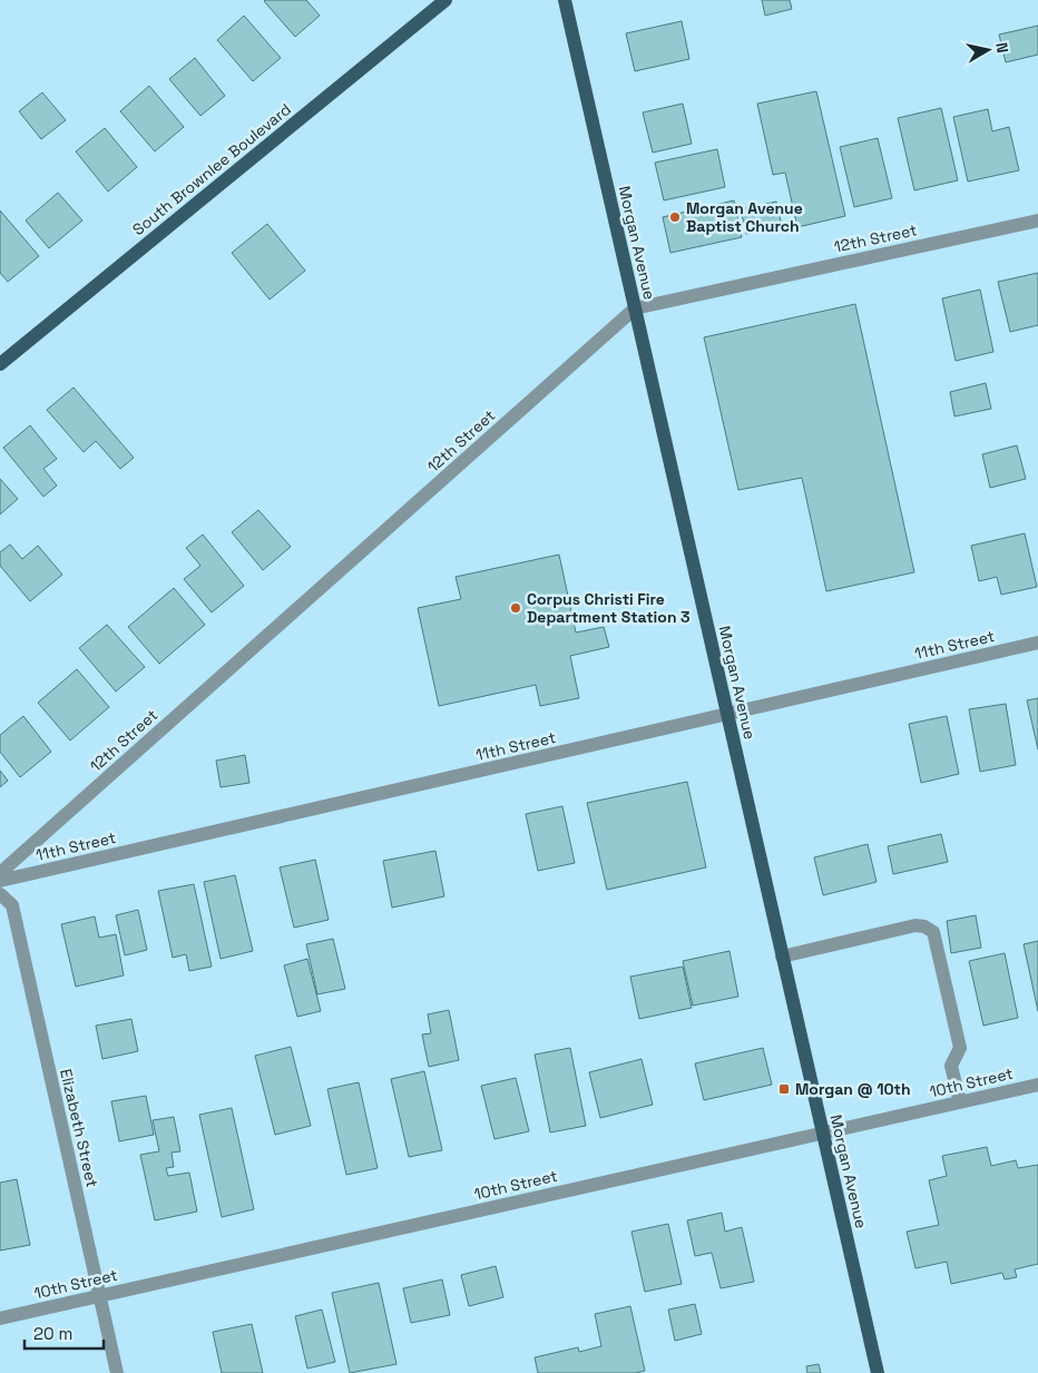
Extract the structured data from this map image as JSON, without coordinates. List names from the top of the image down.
{
  "streets": {
    "main road": ["South Brownlee Boulevard", "Morgan Avenue"],
    "street": [
      "12th Street",
      "11th Street",
      "10th Street",
      "Elizabeth Street"
    ]
  },
  "crossings": [
    ["12th Street", "Morgan Avenue"],
    ["Morgan Avenue", "11th Street"],
    ["Morgan Avenue", "10th Street"],
    ["10th Street", "Elizabeth Street"]
  ],
  "places": {
    "other": ["Morgan Avenue Baptist Church", "Corpus Christi Fire Department Station 3"],
    "transit": ["Morgan @ 10th"]
  },
  "scale_bar": "20 m",
  "north": "right"
}
